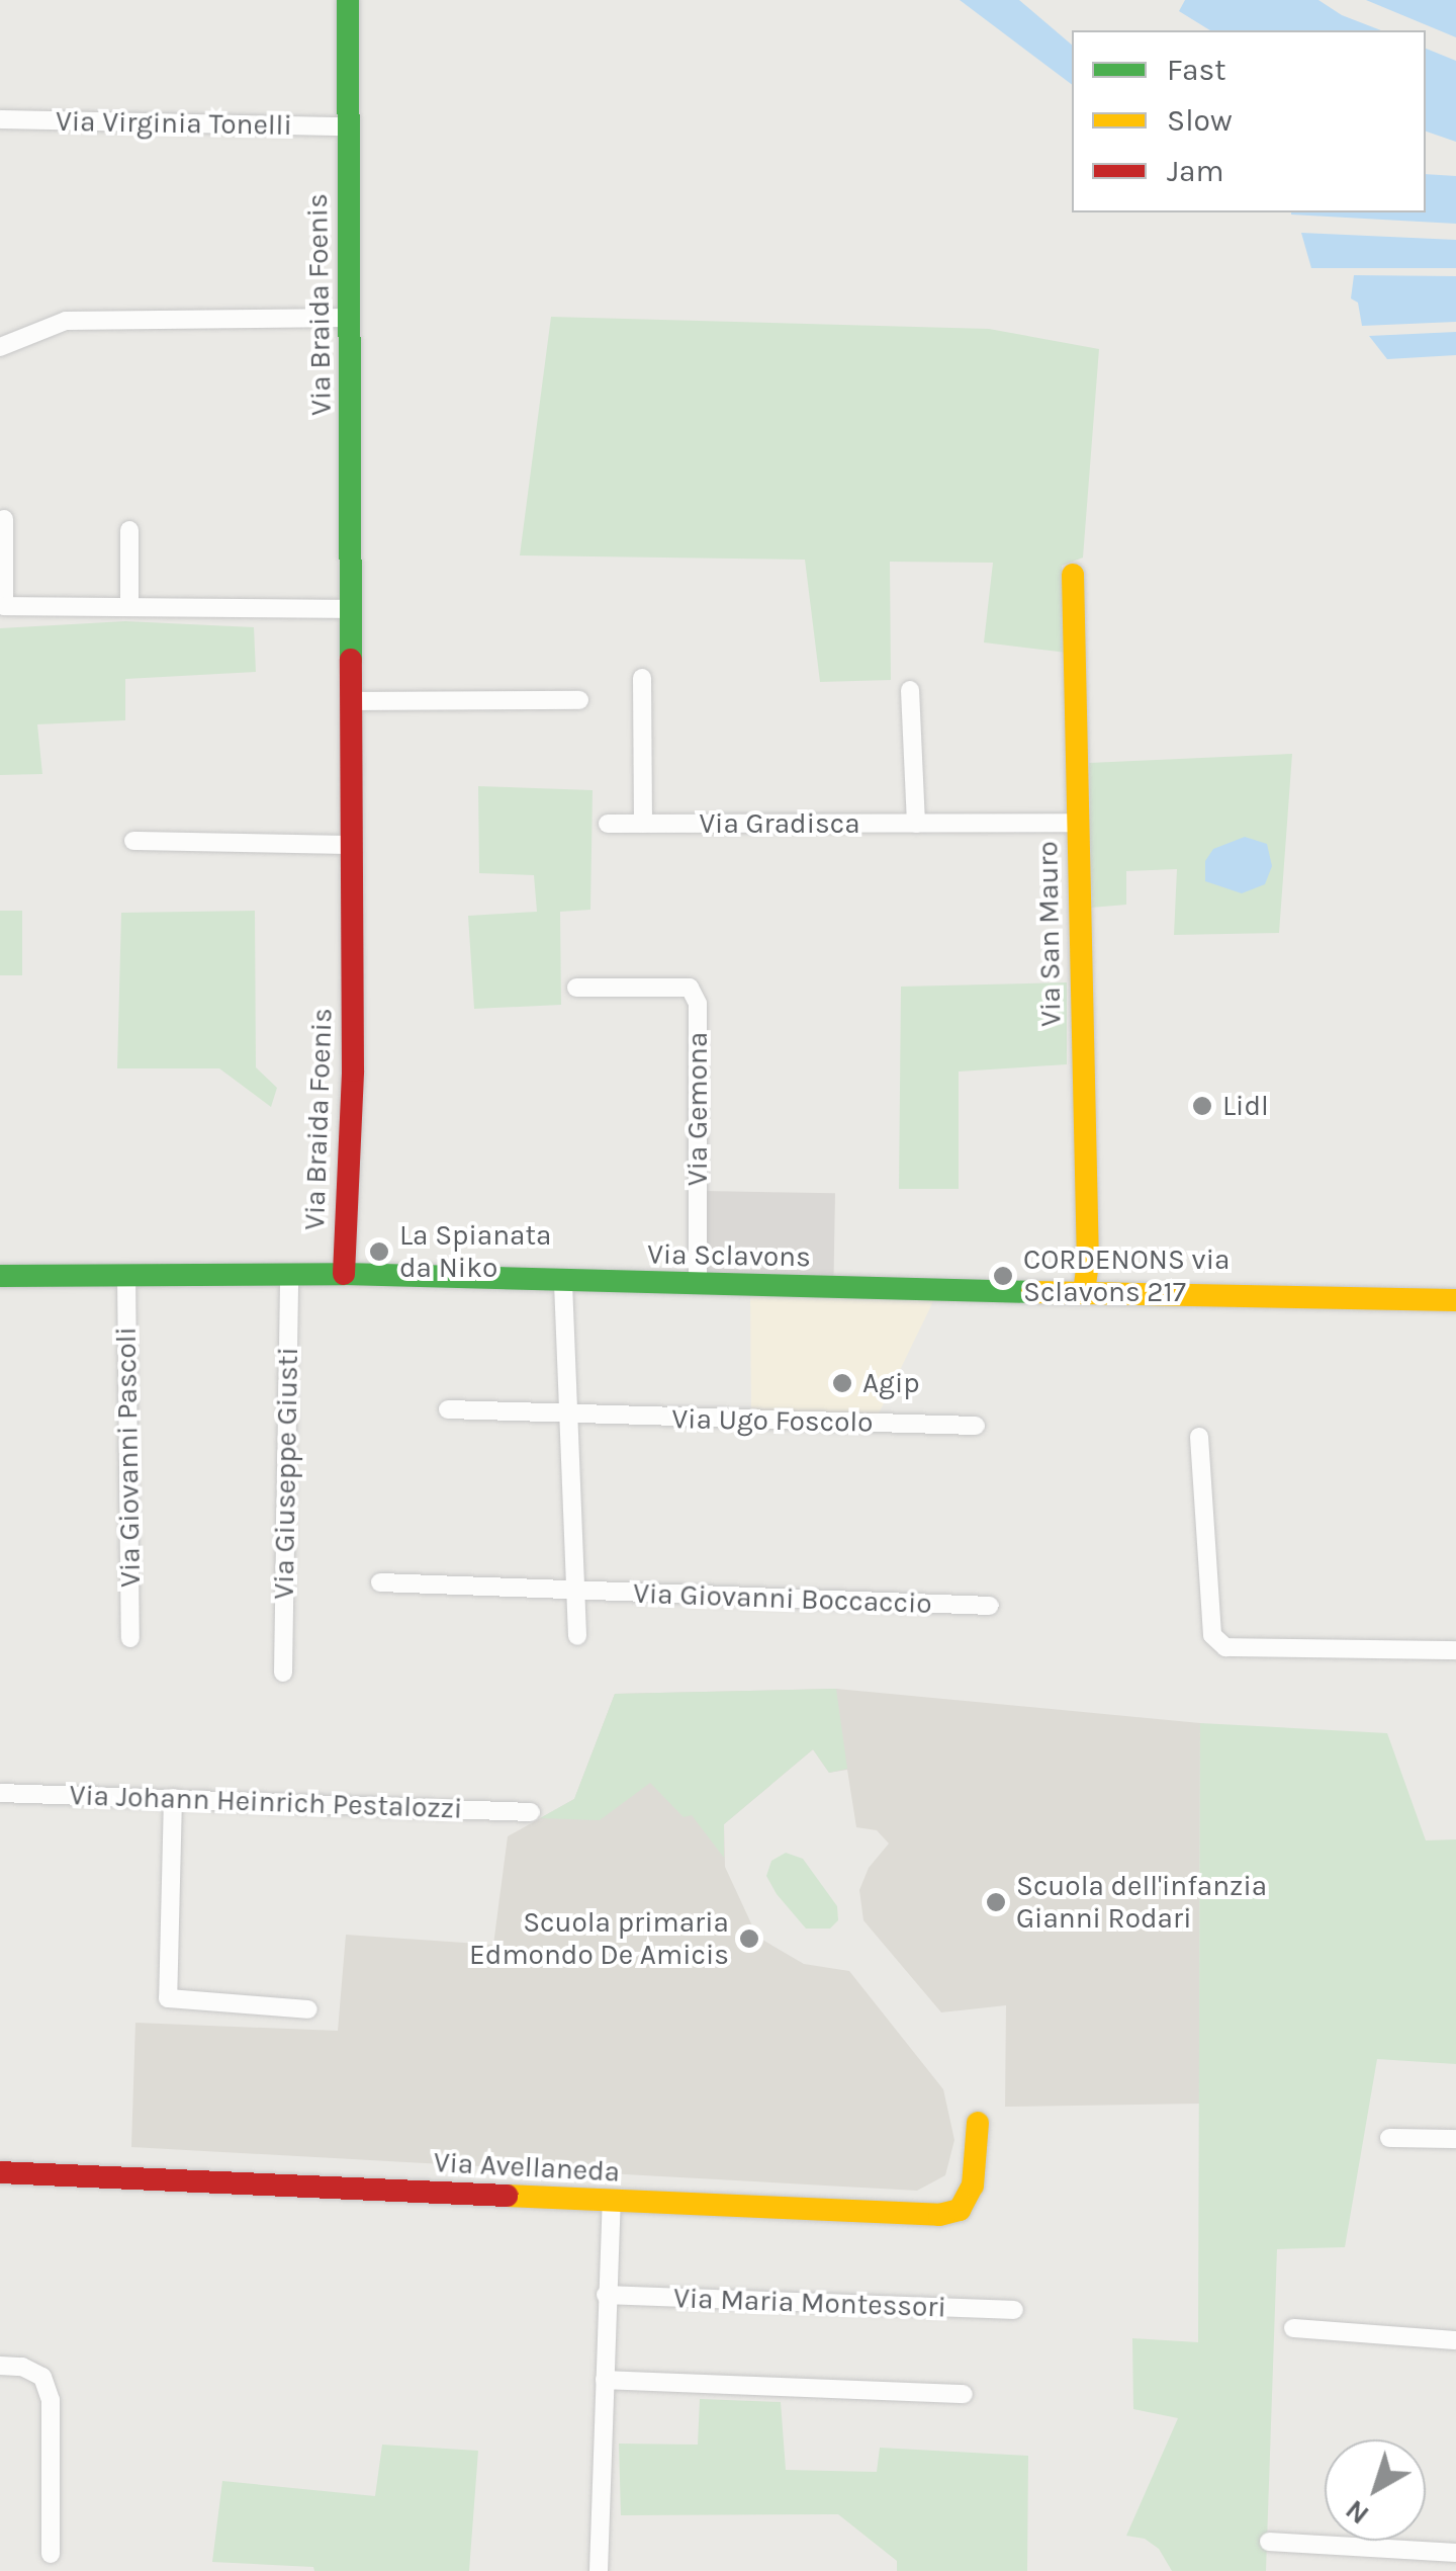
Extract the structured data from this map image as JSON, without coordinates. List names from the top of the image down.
{
  "streets": {
    "street": [
      "Via Virginia Tonelli",
      "Via Braida Foenis",
      "Via Gradisca",
      "Via San Mauro",
      "Via Gemona",
      "Via Sclavons",
      "Via Ugo Foscolo",
      "Via Giovanni Pascoli",
      "Via Giuseppe Giusti",
      "Via Giovanni Boccaccio",
      "Via Johann Heinrich Pestalozzi",
      "Via Avellaneda",
      "Via Maria Montessori"
    ]
  },
  "crossings": [
    ["Via Virginia Tonelli", "Via Braida Foenis"],
    ["Via Braida Foenis", "Via Sclavons"],
    ["Via Gradisca", "Via San Mauro"],
    ["Via San Mauro", "Via Sclavons"],
    ["Via Gemona", "Via Sclavons"],
    ["Via Sclavons", "Via Giovanni Pascoli"],
    ["Via Sclavons", "Via Giuseppe Giusti"]
  ],
  "places": [
    "Lidl",
    "La Spianata da Niko",
    "CORDENONS via Sclavons 217",
    "Agip",
    "Scuola dell'infanzia Gianni Rodari",
    "Scuola primaria Edmondo De Amicis"
  ],
  "legend": ["Fast", "Slow", "Jam"],
  "north": "bottom left"
}
